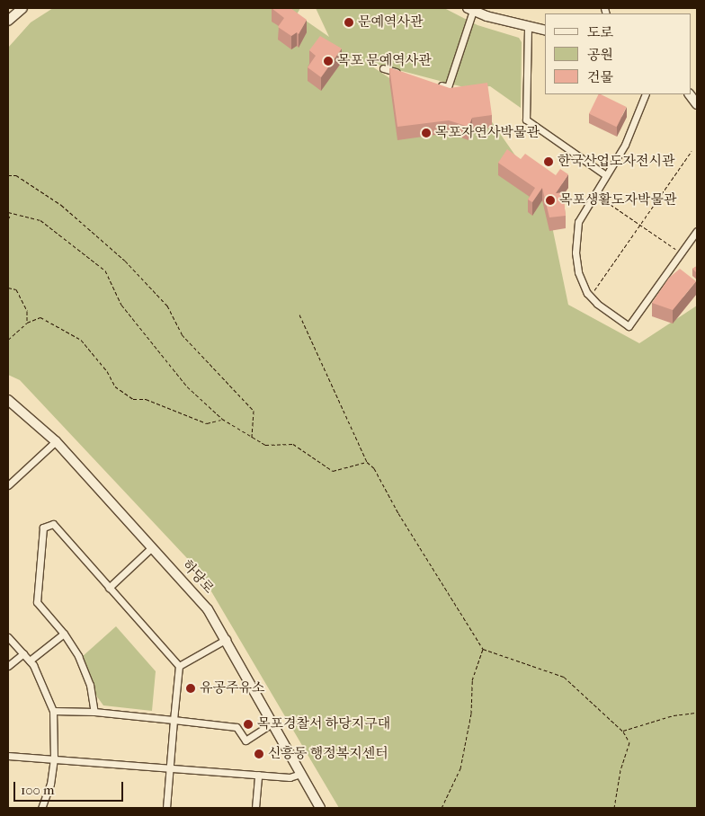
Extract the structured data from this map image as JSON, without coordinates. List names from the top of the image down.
{
  "streets": {
    "street": ["하당로"]
  },
  "places": [
    "문예역사관",
    "목포 문예역사관",
    "목포자연사박물관",
    "한국산업도자전시관",
    "목포생활도자박물관",
    "유공주유소",
    "목포경찰서 하당지구대",
    "신흥동 행정복지센터"
  ],
  "legend": ["도로", "공원", "건물"],
  "scale_bar": "100 m"
}
